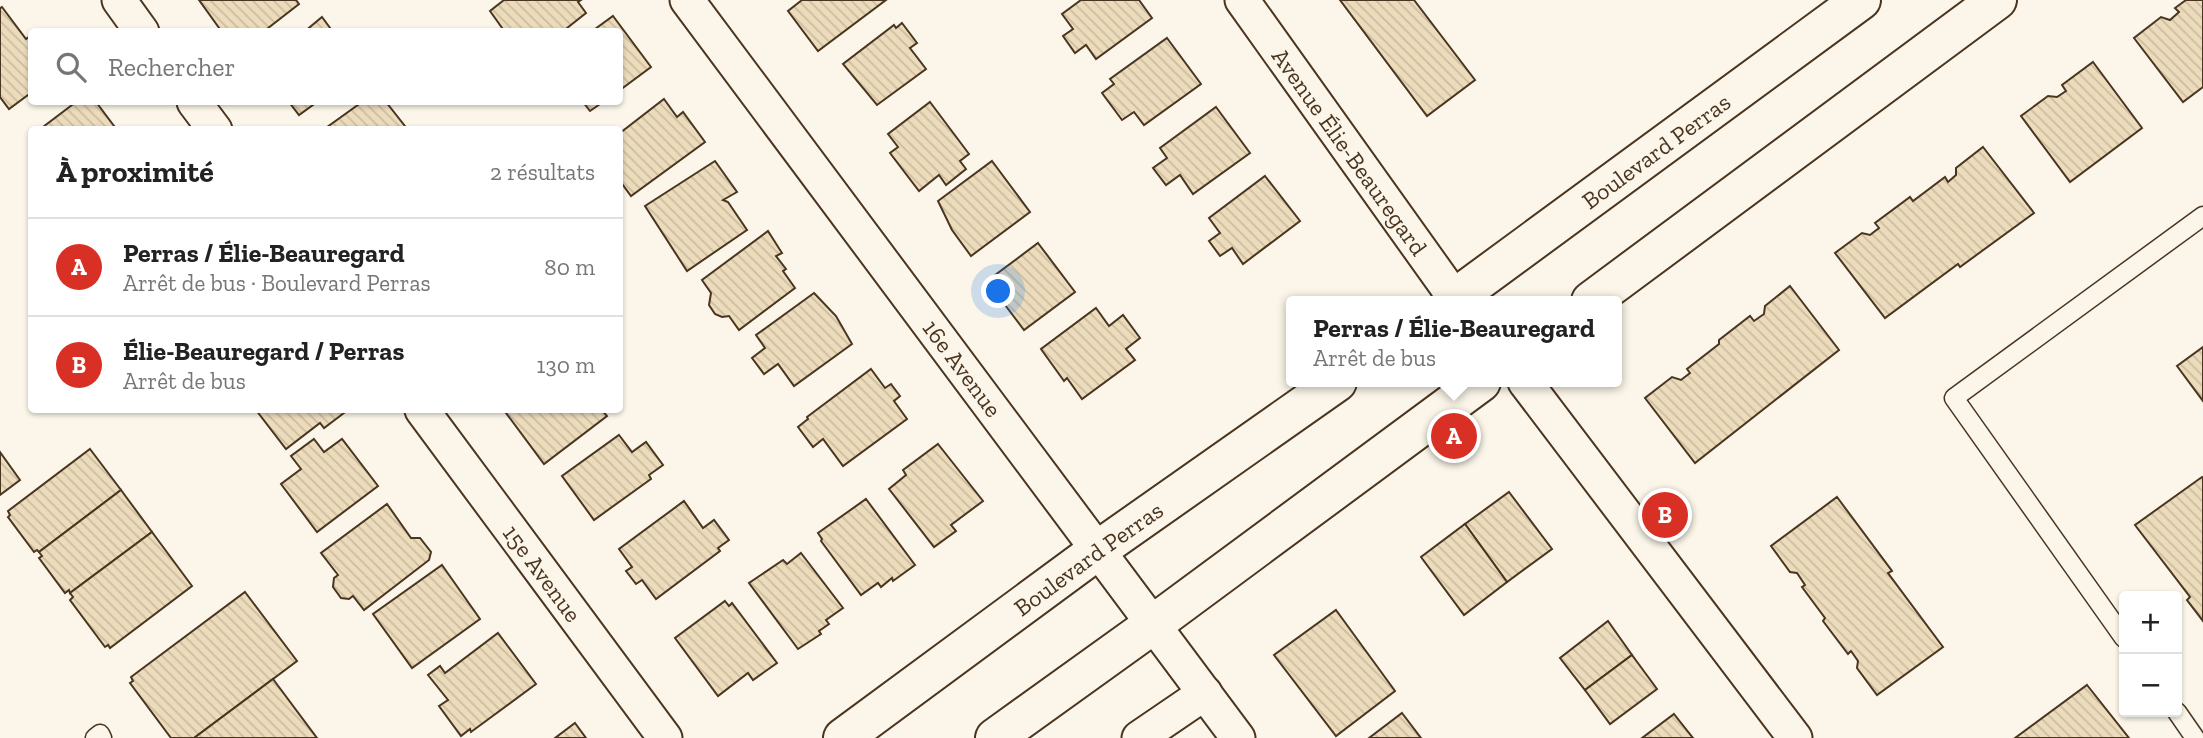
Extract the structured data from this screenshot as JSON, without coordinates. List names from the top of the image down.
{
  "streets": {
    "main road": ["Boulevard Perras"],
    "street": ["Avenue Élie-Beauregard", "16e Avenue", "15e Avenue"]
  },
  "crossings": [
    ["Boulevard Perras", "16e Avenue"]
  ],
  "page": {
    "search": "Rechercher",
    "heading": ["À proximité", "2 résultats"],
    "list": [
      {
        "mark": "A",
        "name": "Perras / Élie-Beauregard",
        "note": "Arrêt de bus · Boulevard Perras",
        "value": "80 m"
      },
      {
        "mark": "B",
        "name": "Élie-Beauregard / Perras",
        "note": "Arrêt de bus",
        "value": "130 m"
      }
    ],
    "popup": ["Perras / Élie-Beauregard", "Arrêt de bus"],
    "pins": ["A", "B"],
    "map_buttons": ["+", "−"]
  }
}
